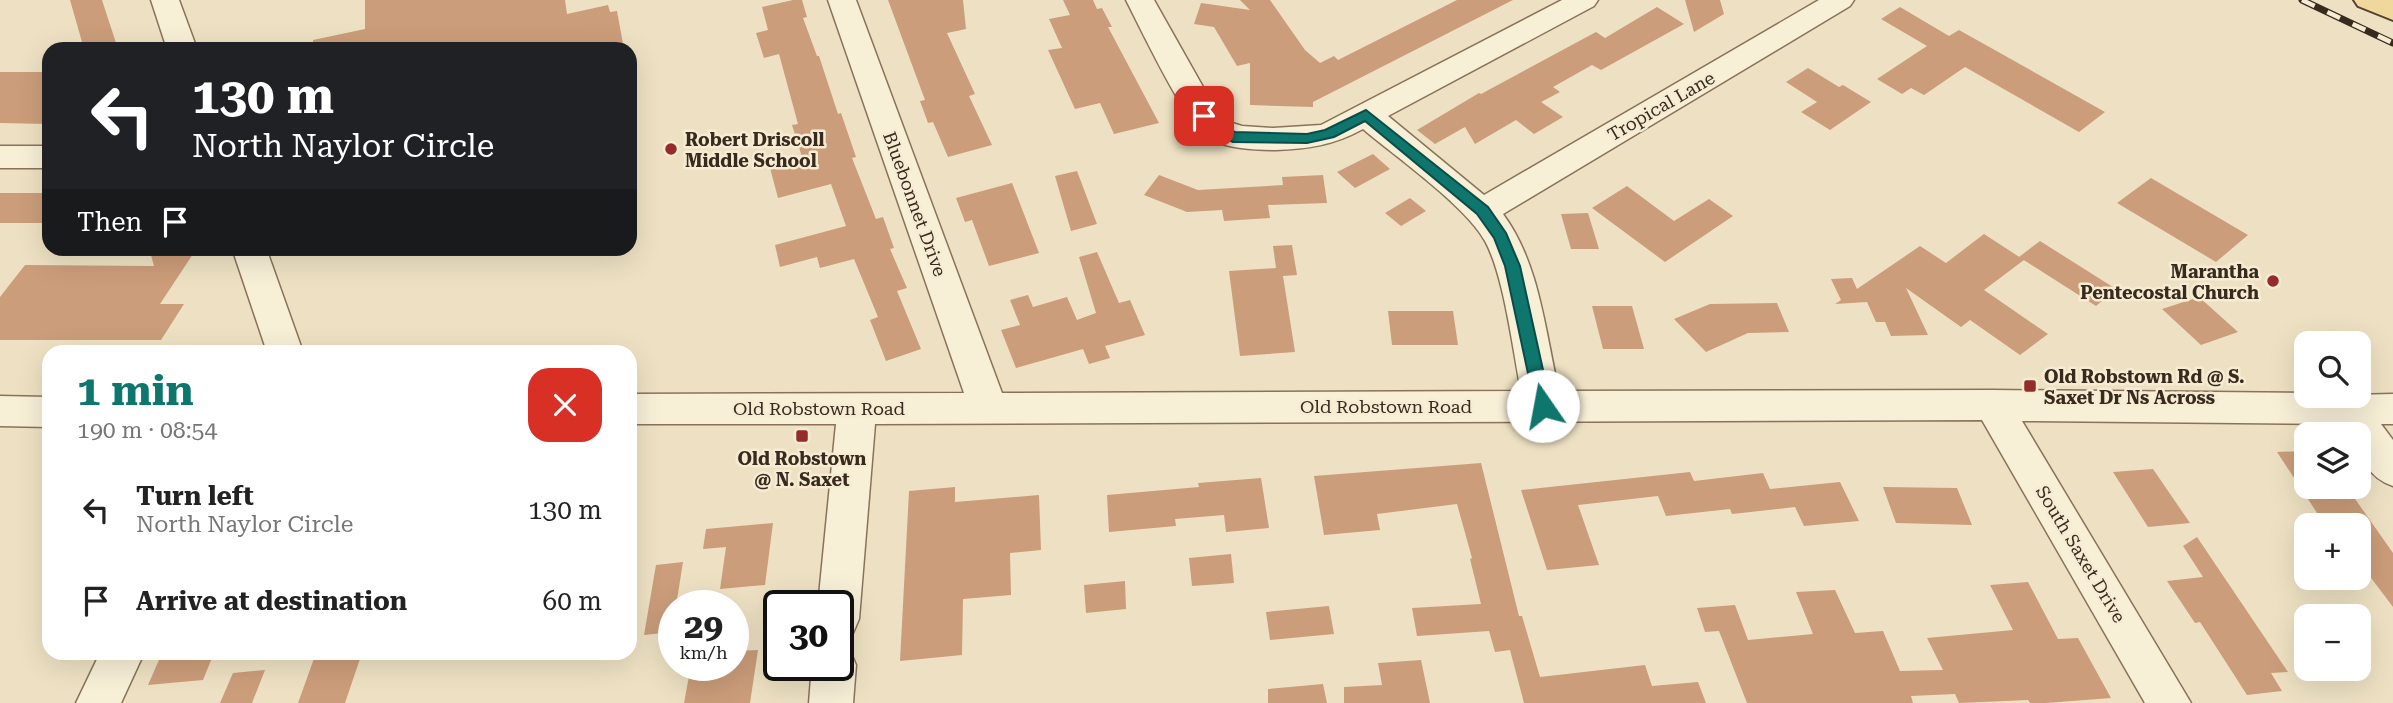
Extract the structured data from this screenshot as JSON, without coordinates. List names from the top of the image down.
{
  "streets": {
    "street": [
      "Tropical Lane",
      "Bluebonnet Drive",
      "Old Robstown Road",
      "South Saxet Drive"
    ]
  },
  "crossings": [
    ["Bluebonnet Drive", "Old Robstown Road"],
    ["Old Robstown Road", "South Saxet Drive"]
  ],
  "places": {
    "other": ["Robert Driscoll Middle School", "Marantha Pentecostal Church"],
    "transit": ["Old Robstown Rd @ S. Saxet Dr Ns Across", "Old Robstown @ N. Saxet"]
  },
  "page": {
    "turn": ["130 m", "North Naylor Circle"],
    "then": "Then",
    "map_buttons": ["+", "−"],
    "heading": ["1 min", "190 m · 08:54"],
    "list": [
      {
        "name": "Turn left",
        "note": "North Naylor Circle",
        "value": "130 m"
      },
      {
        "name": "Arrive at destination",
        "value": "60 m"
      }
    ],
    "speed": "29 km/h",
    "limit": "30"
  }
}
